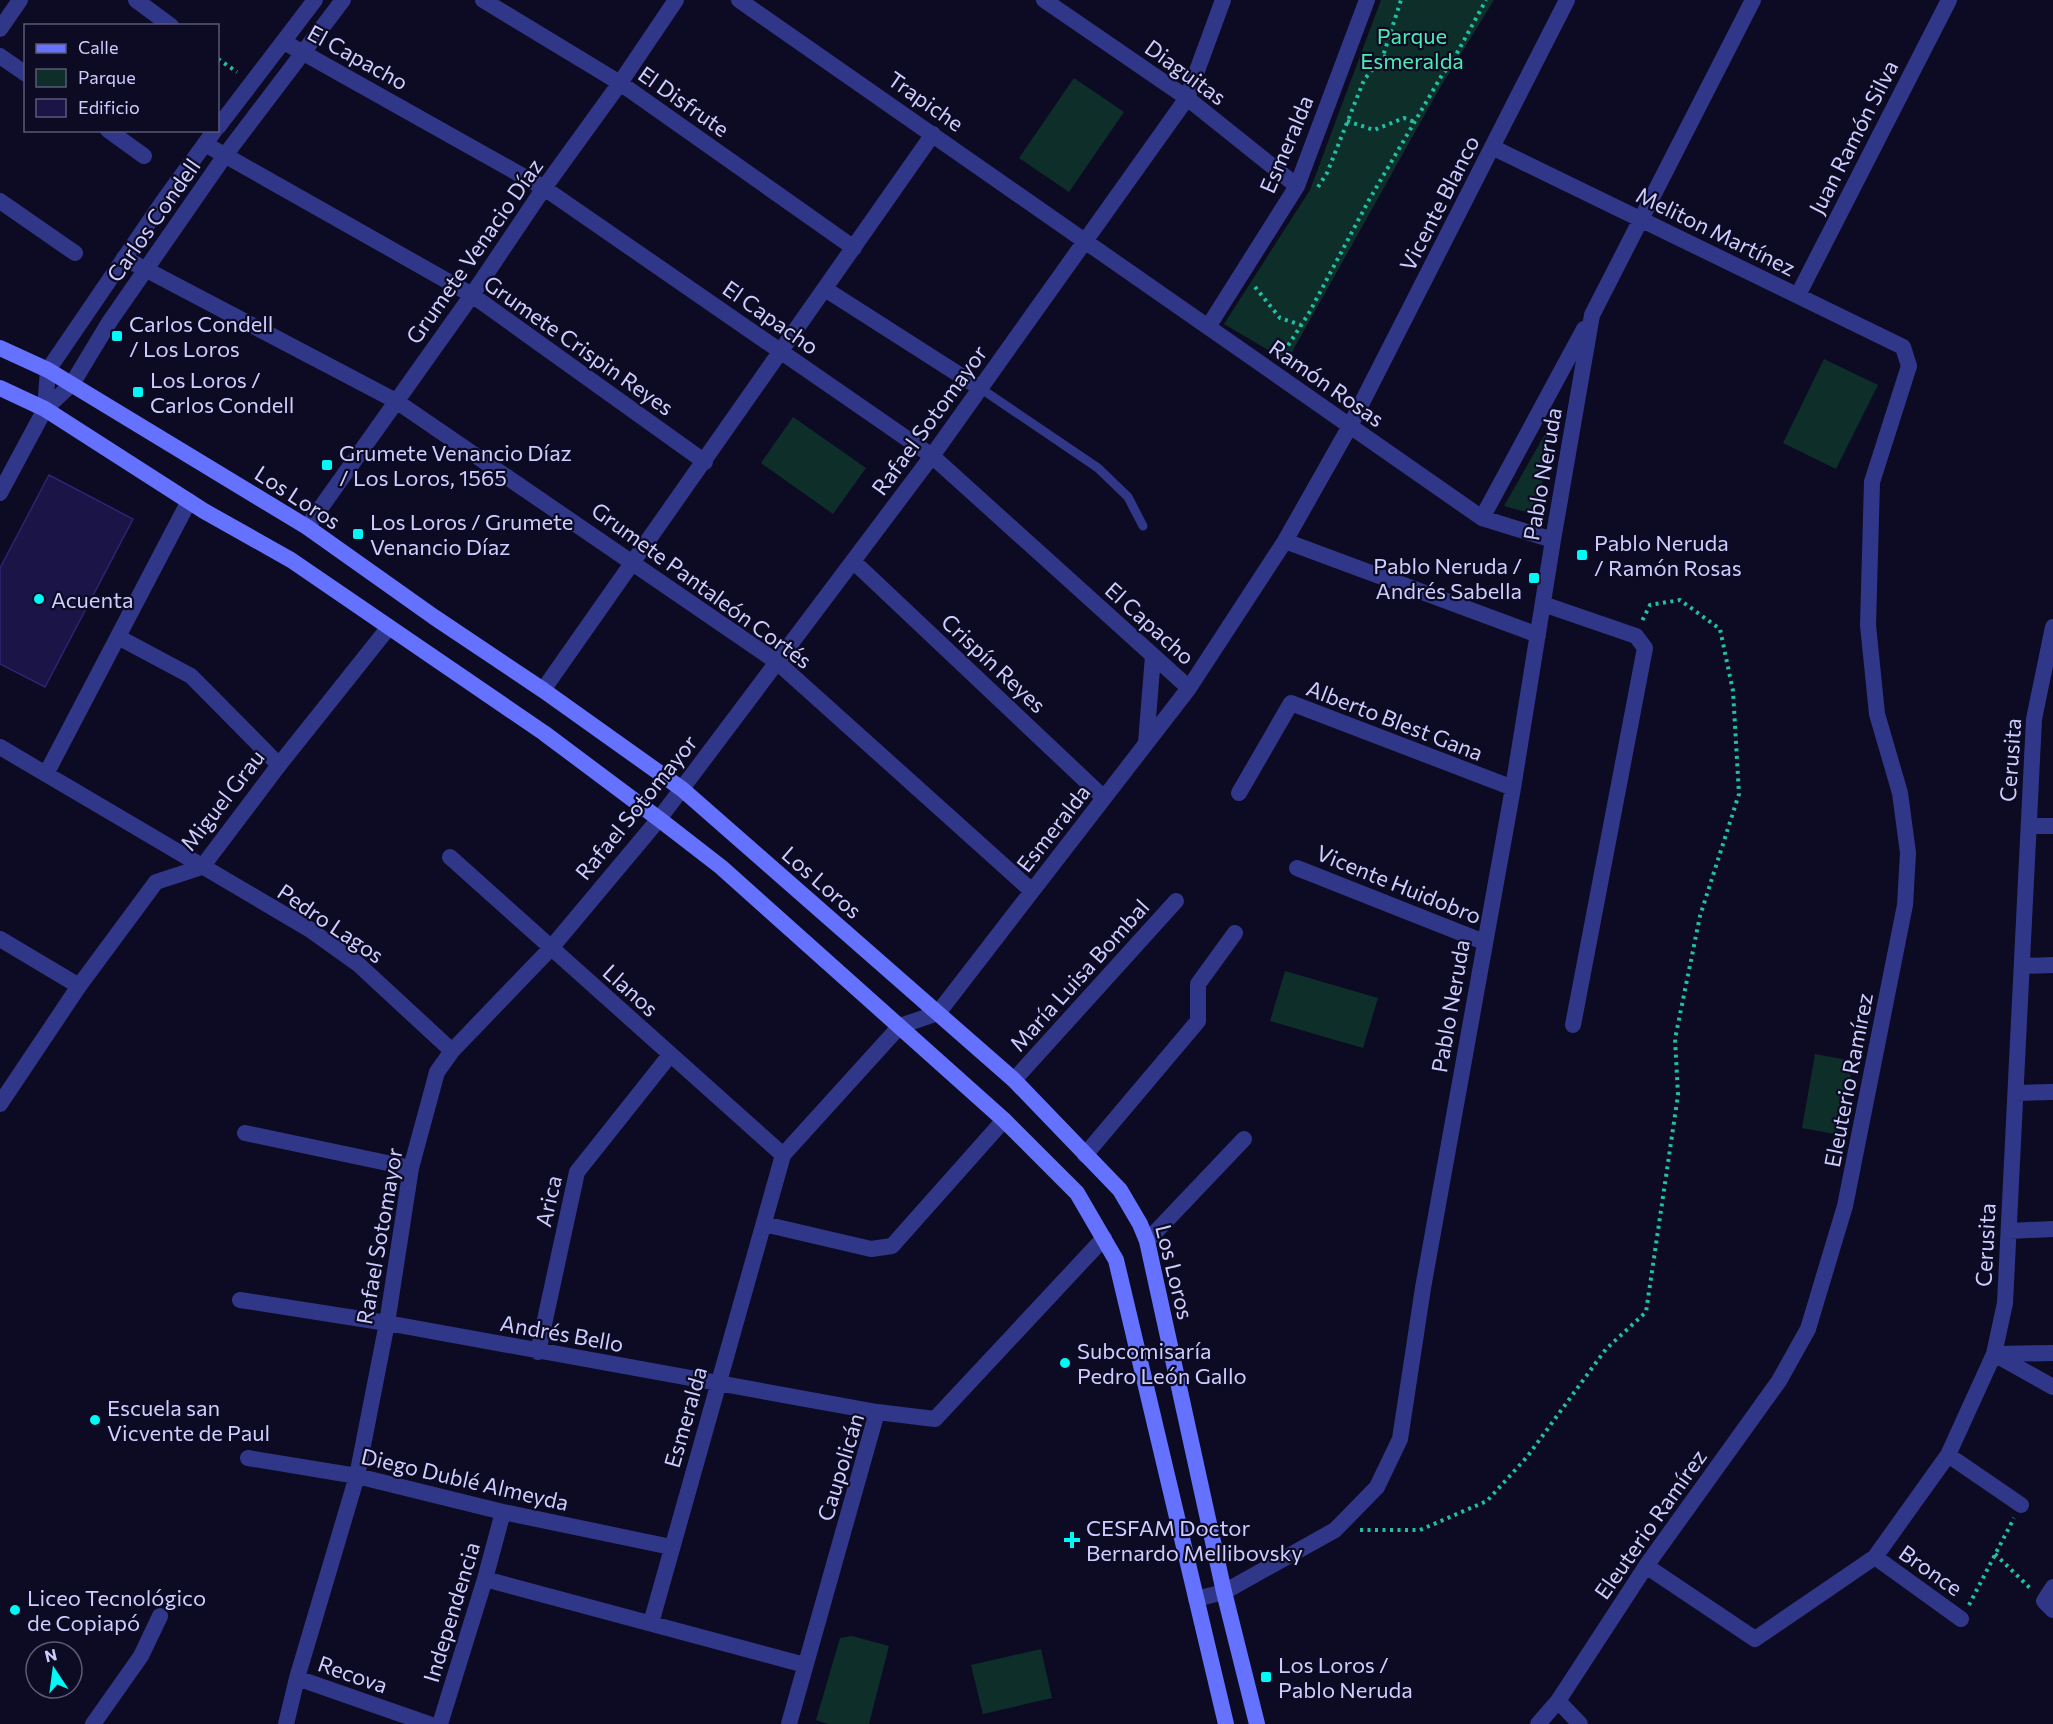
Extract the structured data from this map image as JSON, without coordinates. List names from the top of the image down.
{
  "streets": {
    "main road": ["Los Loros"],
    "street": [
      "El Capacho",
      "Diaguitas",
      "El Disfrute",
      "Trapiche",
      "Juan Ramón Silva",
      "Esmeralda",
      "Vicente Blanco",
      "Carlos Condell",
      "Meliton Martínez",
      "Grumete Venacio Díaz",
      "Grumete Crispin Reyes",
      "Ramón Rosas",
      "Rafael Sotomayor",
      "Pablo Neruda",
      "Grumete Pantaleón Cortés",
      "Crispín Reyes",
      "Alberto Blest Gana",
      "Cerusita",
      "Miguel Grau",
      "Vicente Huidobro",
      "Pedro Lagos",
      "María Luisa Bombal",
      "Llanos",
      "Eleuterio Ramírez",
      "Arica",
      "Andrés Bello",
      "Caupolicán",
      "Diego Dublé Almeyda",
      "Bronce",
      "Independencia",
      "Recova"
    ]
  },
  "crossings": [
    ["El Capacho", "Esmeralda"],
    ["El Capacho", "Carlos Condell"],
    ["El Capacho", "Grumete Venacio Díaz"],
    ["El Capacho", "Rafael Sotomayor"],
    ["Diaguitas", "Esmeralda"],
    ["Diaguitas", "Rafael Sotomayor"],
    ["El Disfrute", "Grumete Venacio Díaz"],
    ["Trapiche", "Ramón Rosas"],
    ["Trapiche", "Rafael Sotomayor"],
    ["Juan Ramón Silva", "Meliton Martínez"],
    ["Esmeralda", "Vicente Blanco"],
    ["Esmeralda", "Ramón Rosas"],
    ["Esmeralda", "Los Loros"],
    ["Esmeralda", "Grumete Pantaleón Cortés"],
    ["Esmeralda", "Crispín Reyes"],
    ["Esmeralda", "Llanos"],
    ["Esmeralda", "Andrés Bello"],
    ["Esmeralda", "Diego Dublé Almeyda"],
    ["Vicente Blanco", "Meliton Martínez"],
    ["Vicente Blanco", "Ramón Rosas"],
    ["Carlos Condell", "Grumete Crispin Reyes"],
    ["Carlos Condell", "Los Loros"],
    ["Carlos Condell", "Grumete Pantaleón Cortés"],
    ["Meliton Martínez", "Pablo Neruda"],
    ["Meliton Martínez", "Eleuterio Ramírez"],
    ["Grumete Venacio Díaz", "Grumete Crispin Reyes"],
    ["Grumete Venacio Díaz", "Los Loros"],
    ["Grumete Venacio Díaz", "Grumete Pantaleón Cortés"],
    ["Ramón Rosas", "Rafael Sotomayor"],
    ["Ramón Rosas", "Pablo Neruda"],
    ["Rafael Sotomayor", "Los Loros"],
    ["Rafael Sotomayor", "Grumete Pantaleón Cortés"],
    ["Rafael Sotomayor", "Crispín Reyes"],
    ["Rafael Sotomayor", "Pedro Lagos"],
    ["Rafael Sotomayor", "Llanos"],
    ["Rafael Sotomayor", "Andrés Bello"],
    ["Rafael Sotomayor", "Diego Dublé Almeyda"],
    ["Rafael Sotomayor", "Recova"],
    ["Pablo Neruda", "Los Loros"],
    ["Pablo Neruda", "Alberto Blest Gana"],
    ["Pablo Neruda", "Vicente Huidobro"],
    ["Los Loros", "María Luisa Bombal"],
    ["Cerusita", "Eleuterio Ramírez"],
    ["Cerusita", "Bronce"],
    ["Miguel Grau", "Pedro Lagos"],
    ["Llanos", "Arica"],
    ["Arica", "Andrés Bello"],
    ["Andrés Bello", "Caupolicán"],
    ["Diego Dublé Almeyda", "Independencia"]
  ],
  "parks": ["Parque Esmeralda"],
  "places": {
    "transit": [
      "Carlos Condell / Los Loros",
      "Los Loros / Carlos Condell",
      "Grumete Venancio Díaz / Los Loros, 1565",
      "Los Loros / Grumete Venancio Díaz",
      "Pablo Neruda / Ramón Rosas",
      "Pablo Neruda / Andrés Sabella",
      "Los Loros / Pablo Neruda"
    ],
    "other": [
      "Acuenta",
      "Subcomisaría Pedro León Gallo",
      "Escuela san Vicvente de Paul",
      "Liceo Tecnológico de Copiapó"
    ],
    "health": ["CESFAM Doctor Bernardo Mellibovsky"]
  },
  "legend": ["Calle", "Parque", "Edificio"],
  "north": "top"
}
